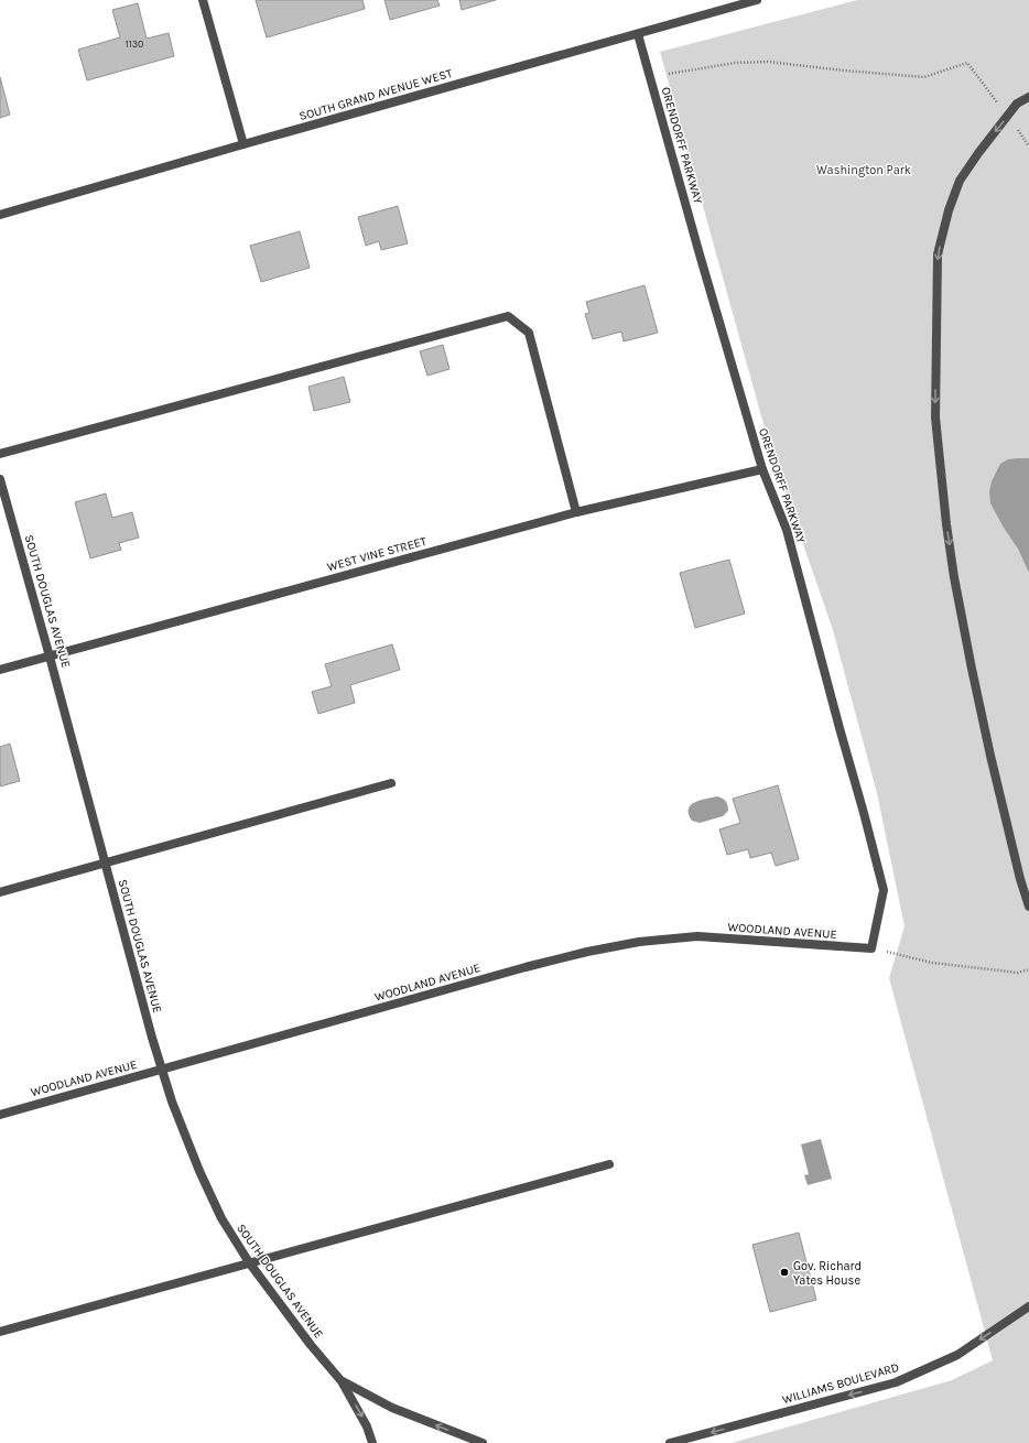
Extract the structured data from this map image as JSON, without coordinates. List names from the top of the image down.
{
  "streets": {
    "street": [
      "SOUTH GRAND AVENUE WEST",
      "ORENDORFF PARKWAY",
      "WEST VINE STREET",
      "SOUTH DOUGLAS AVENUE",
      "WOODLAND AVENUE",
      "WILLIAMS BOULEVARD"
    ]
  },
  "crossings": [
    ["SOUTH GRAND AVENUE WEST", "ORENDORFF PARKWAY"],
    ["ORENDORFF PARKWAY", "WEST VINE STREET"],
    ["ORENDORFF PARKWAY", "WOODLAND AVENUE"],
    ["WEST VINE STREET", "SOUTH DOUGLAS AVENUE"],
    ["SOUTH DOUGLAS AVENUE", "WOODLAND AVENUE"]
  ],
  "one_way": ["WILLIAMS BOULEVARD"],
  "parks": ["Washington Park"],
  "places": ["Gov. Richard Yates House"],
  "house_numbers": ["1130"]
}
